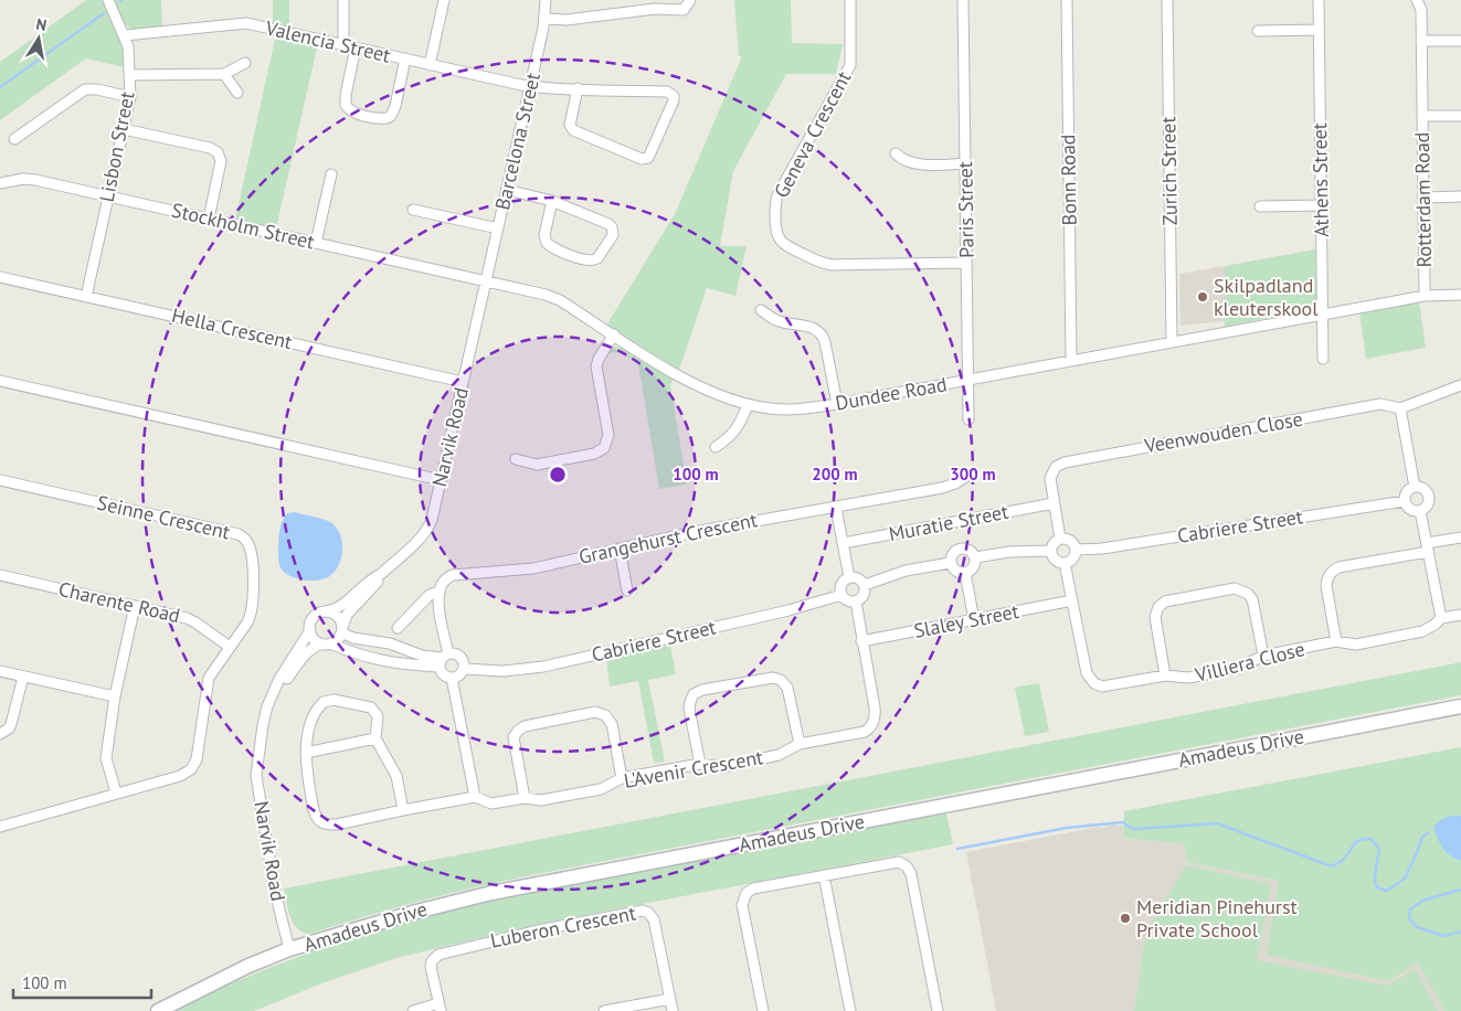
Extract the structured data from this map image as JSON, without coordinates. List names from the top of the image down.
{
  "streets": {
    "street": [
      "Valencia Street",
      "Geneva Crescent",
      "Barcelona Street",
      "Lisbon Street",
      "Zurich Street",
      "Bonn Road",
      "Athens Street",
      "Rotterdam Road",
      "Paris Street",
      "Stockholm Street",
      "Hella Crescent",
      "Dundee Road",
      "Veenwouden Close",
      "Narvik Road",
      "Seinne Crescent",
      "Muratie Street",
      "Cabriere Street",
      "Grangehurst Crescent",
      "Charente Road",
      "Slaley Street",
      "Villiera Close",
      "Amadeus Drive",
      "L'Avenir Crescent",
      "Luberon Crescent"
    ]
  },
  "crossings": [
    ["Valencia Street", "Barcelona Street"],
    ["Valencia Street", "Lisbon Street"],
    ["Geneva Crescent", "Paris Street"],
    ["Barcelona Street", "Stockholm Street"],
    ["Barcelona Street", "Dundee Road"],
    ["Barcelona Street", "Narvik Road"],
    ["Lisbon Street", "Stockholm Street"],
    ["Lisbon Street", "Hella Crescent"],
    ["Zurich Street", "Dundee Road"],
    ["Bonn Road", "Dundee Road"],
    ["Athens Street", "Rotterdam Road"],
    ["Athens Street", "Dundee Road"],
    ["Rotterdam Road", "Dundee Road"],
    ["Paris Street", "Dundee Road"],
    ["Stockholm Street", "Dundee Road"],
    ["Stockholm Street", "Narvik Road"],
    ["Hella Crescent", "Narvik Road"],
    ["Dundee Road", "Narvik Road"],
    ["Veenwouden Close", "Muratie Street"],
    ["Veenwouden Close", "Cabriere Street"],
    ["Veenwouden Close", "Villiera Close"],
    ["Narvik Road", "Amadeus Drive"],
    ["Seinne Crescent", "Charente Road"],
    ["Cabriere Street", "Villiera Close"],
    ["Cabriere Street", "L'Avenir Crescent"],
    ["Slaley Street", "Villiera Close"],
    ["Slaley Street", "L'Avenir Crescent"]
  ],
  "places": ["Skilpadland kleuterskool", "Meridian Pinehurst Private School"],
  "scale_bar": "100 m",
  "north": "top",
  "rings": ["100 m", "200 m", "300 m"]
}
